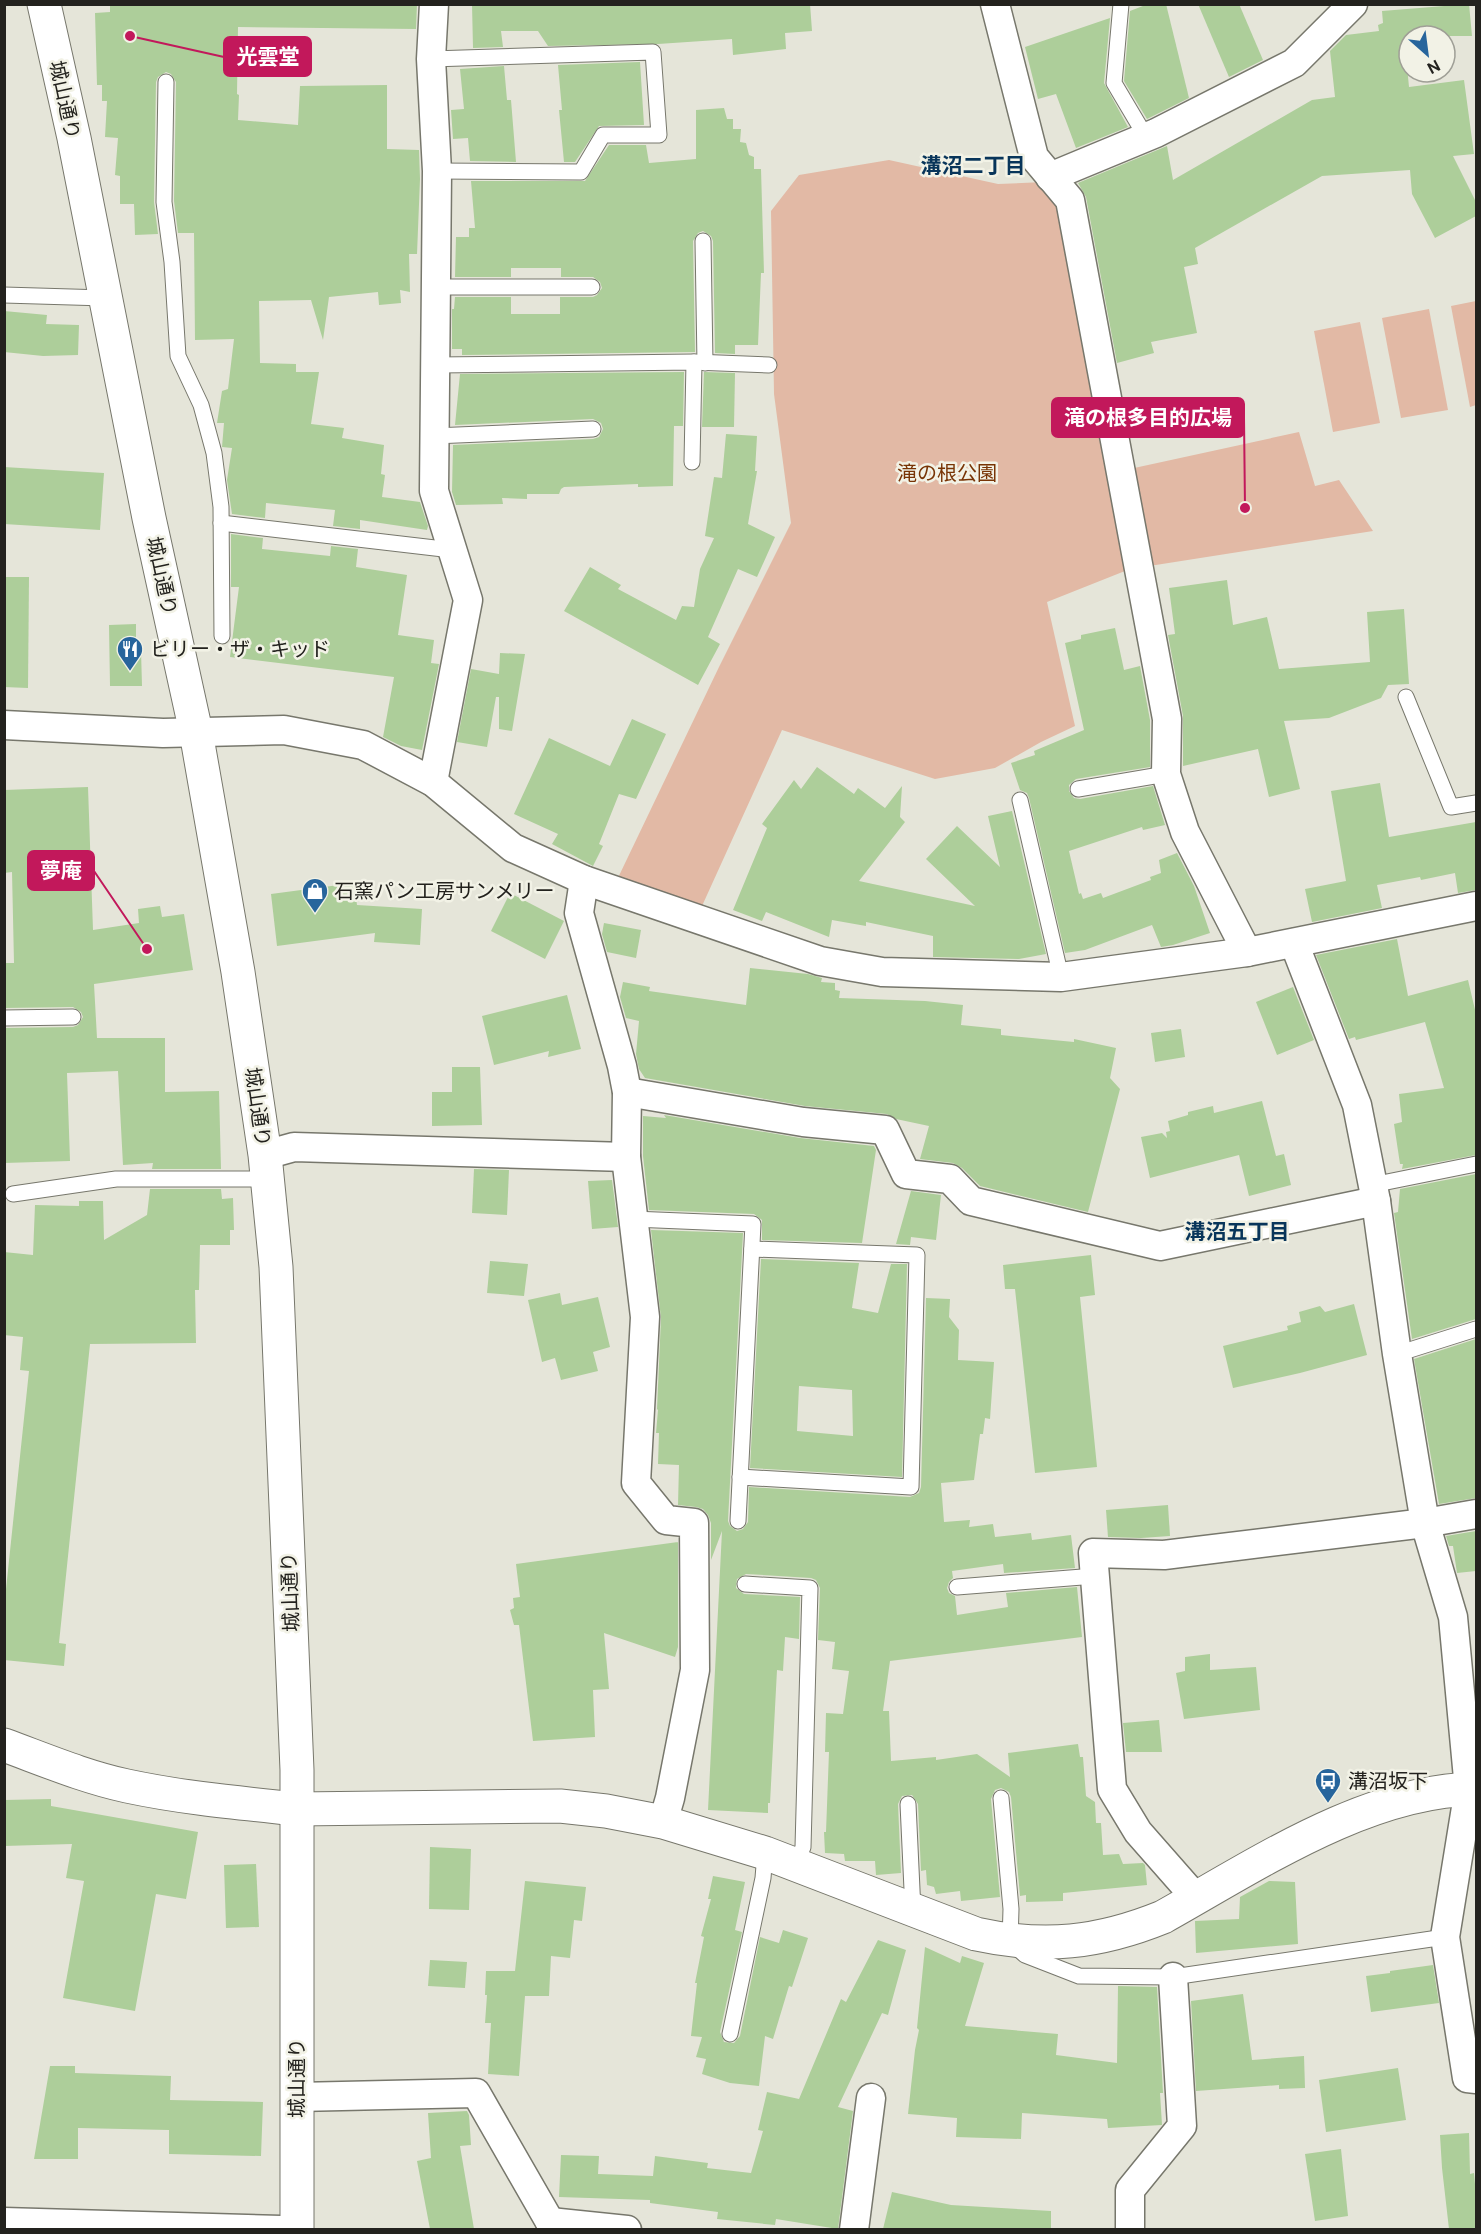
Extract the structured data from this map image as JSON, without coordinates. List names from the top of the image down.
{
  "streets": {
    "street": ["城山通り"]
  },
  "districts": ["溝沼二丁目", "溝沼五丁目"],
  "parks": ["滝の根公園"],
  "places": {
    "other": ["光雲堂", "滝の根多目的広場", "夢庵"],
    "restaurant": ["ビリー・ザ・キッド"],
    "shop": ["石窯パン工房サンメリー"],
    "bus stop": ["溝沼坂下"]
  },
  "north": "bottom right"
}
